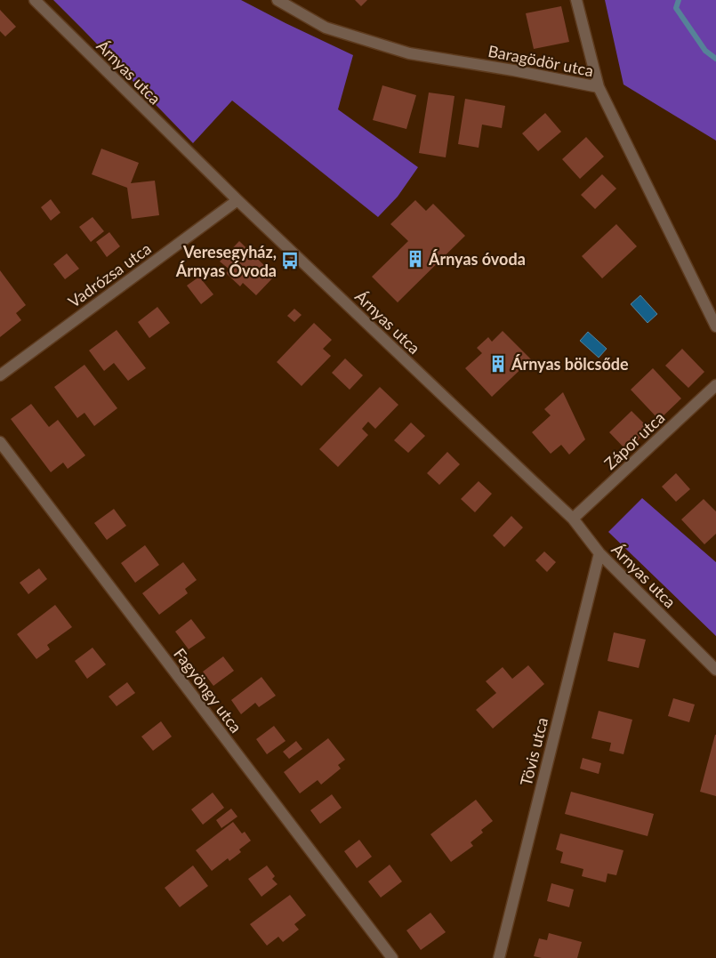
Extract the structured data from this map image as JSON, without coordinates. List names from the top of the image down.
{
  "streets": {
    "street": [
      "Baragödör utca",
      "Árnyas utca",
      "Vadrózsa utca",
      "Zápor utca",
      "Fagyöngy utca",
      "Tövis utca"
    ]
  },
  "crossings": [
    ["Árnyas utca", "Vadrózsa utca"],
    ["Árnyas utca", "Zápor utca"],
    ["Árnyas utca", "Tövis utca"]
  ],
  "places": {
    "building": ["Árnyas óvoda", "Árnyas bölcsőde"],
    "bus stop": ["Veresegyház, Árnyas Óvoda"]
  }
}
